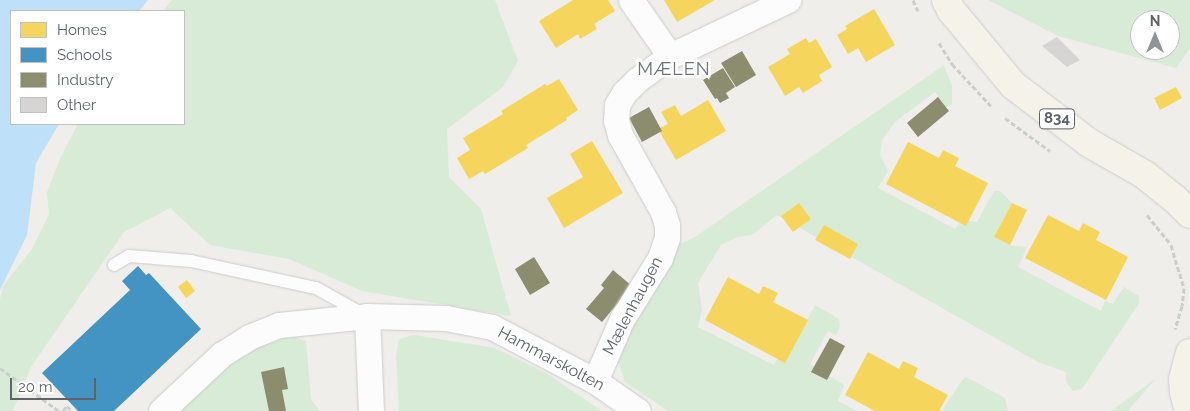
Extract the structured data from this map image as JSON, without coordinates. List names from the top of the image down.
{
  "streets": {
    "main road": ["834"],
    "street": ["Mælenhaugen", "Hammarskolten"]
  },
  "crossings": [
    ["Mælenhaugen", "Hammarskolten"]
  ],
  "districts": ["MÆLEN"],
  "legend": [
    "Homes",
    "Schools",
    "Industry",
    "Other"
  ],
  "scale_bar": "20 m",
  "north": "top"
}
